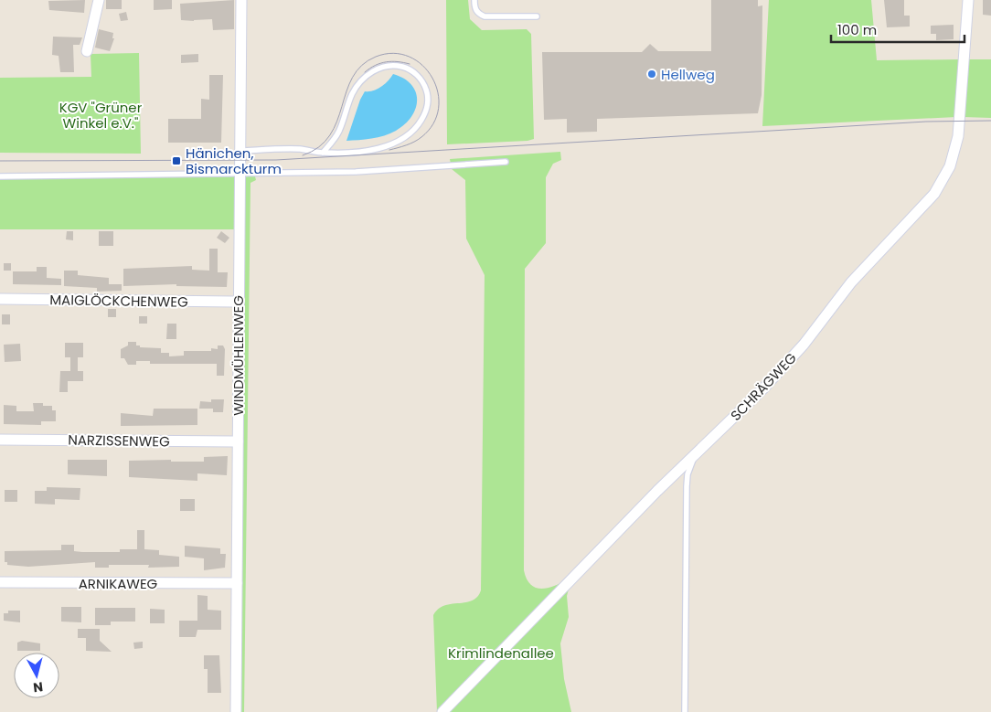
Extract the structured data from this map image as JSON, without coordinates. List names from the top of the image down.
{
  "streets": {
    "street": [
      "MAIGLÖCKCHENWEG",
      "WINDMÜHLENWEG",
      "SCHRÄGWEG",
      "NARZISSENWEG",
      "ARNIKAWEG"
    ]
  },
  "crossings": [
    ["MAIGLÖCKCHENWEG", "WINDMÜHLENWEG"],
    ["WINDMÜHLENWEG", "NARZISSENWEG"],
    ["WINDMÜHLENWEG", "ARNIKAWEG"]
  ],
  "parks": ["KGV \"Grüner Winkel e.V.\"", "Krimlindenallee"],
  "places": {
    "other": ["Hellweg"],
    "transit": ["Hänichen, Bismarckturm"]
  },
  "scale_bar": "100 m",
  "north": "bottom"
}
